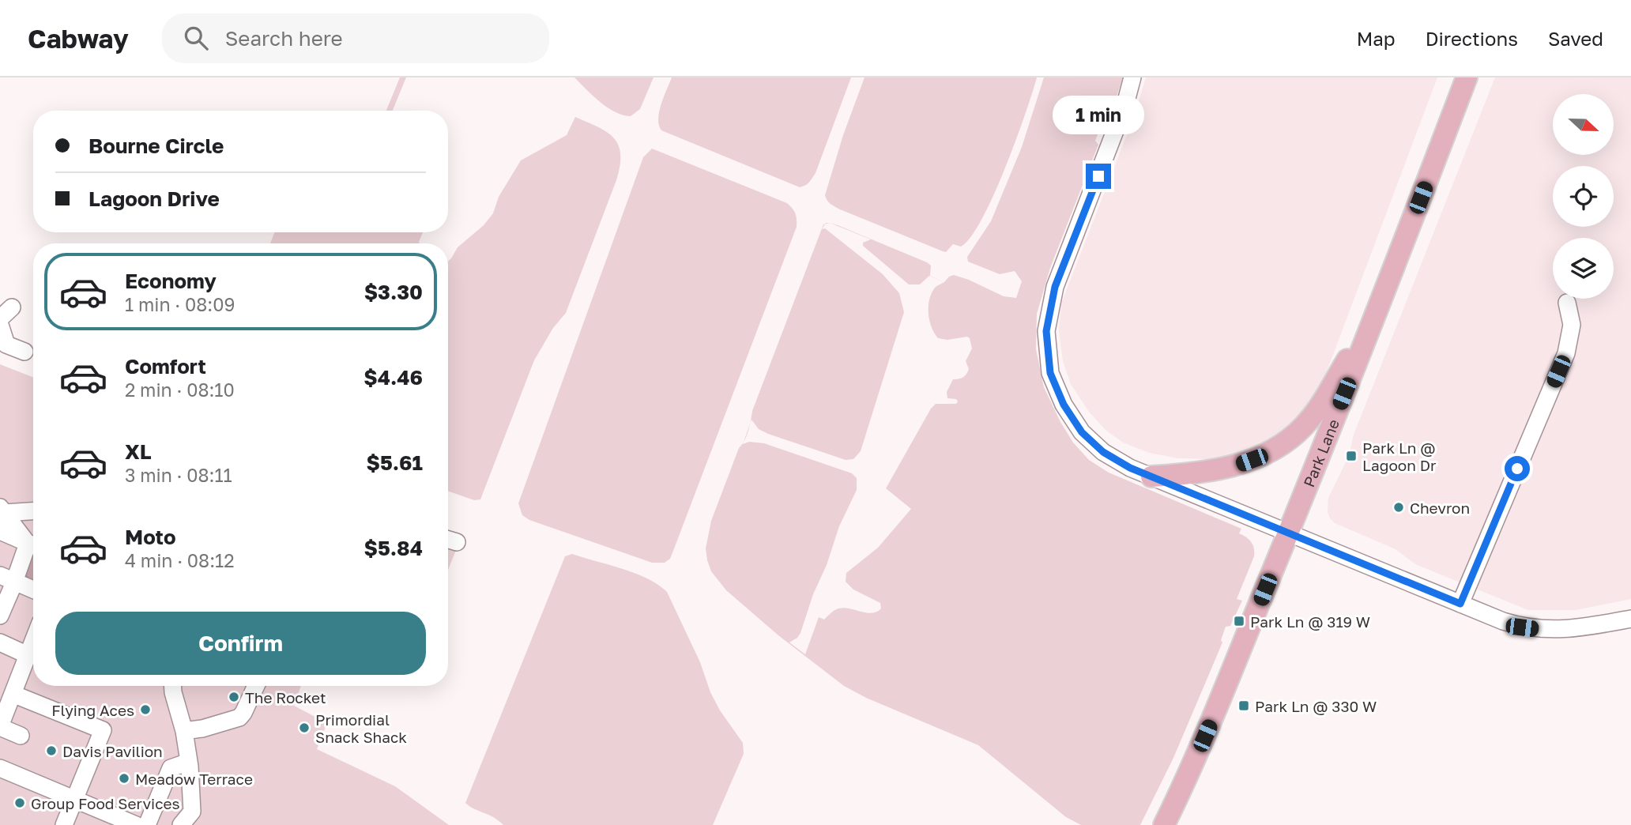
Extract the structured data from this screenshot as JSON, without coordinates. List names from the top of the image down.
{
  "streets": {
    "main road": ["Park Lane"]
  },
  "places": {
    "transit": ["Park Ln @ Lagoon Dr", "Park Ln @ 319 W", "Park Ln @ 330 W"],
    "other": [
      "Chevron",
      "The Rocket",
      "Flying Aces",
      "Primordial Snack Shack",
      "Davis Pavilion",
      "Meadow Terrace",
      "Group Food Services"
    ]
  },
  "north": "right",
  "page": {
    "header": "Cabway",
    "search": "Search here",
    "nav": ["Map", "Directions", "Saved"],
    "bubble": "1 min",
    "banner": ["Bourne Circle", "Lagoon Drive"],
    "list": [
      {
        "name": "Economy",
        "note": "1 min · 08:09",
        "value": "$3.30"
      },
      {
        "name": "Comfort",
        "note": "2 min · 08:10",
        "value": "$4.46"
      },
      {
        "name": "XL",
        "note": "3 min · 08:11",
        "value": "$5.61"
      },
      {
        "name": "Moto",
        "note": "4 min · 08:12",
        "value": "$5.84"
      }
    ],
    "buttons": "Confirm"
  }
}
